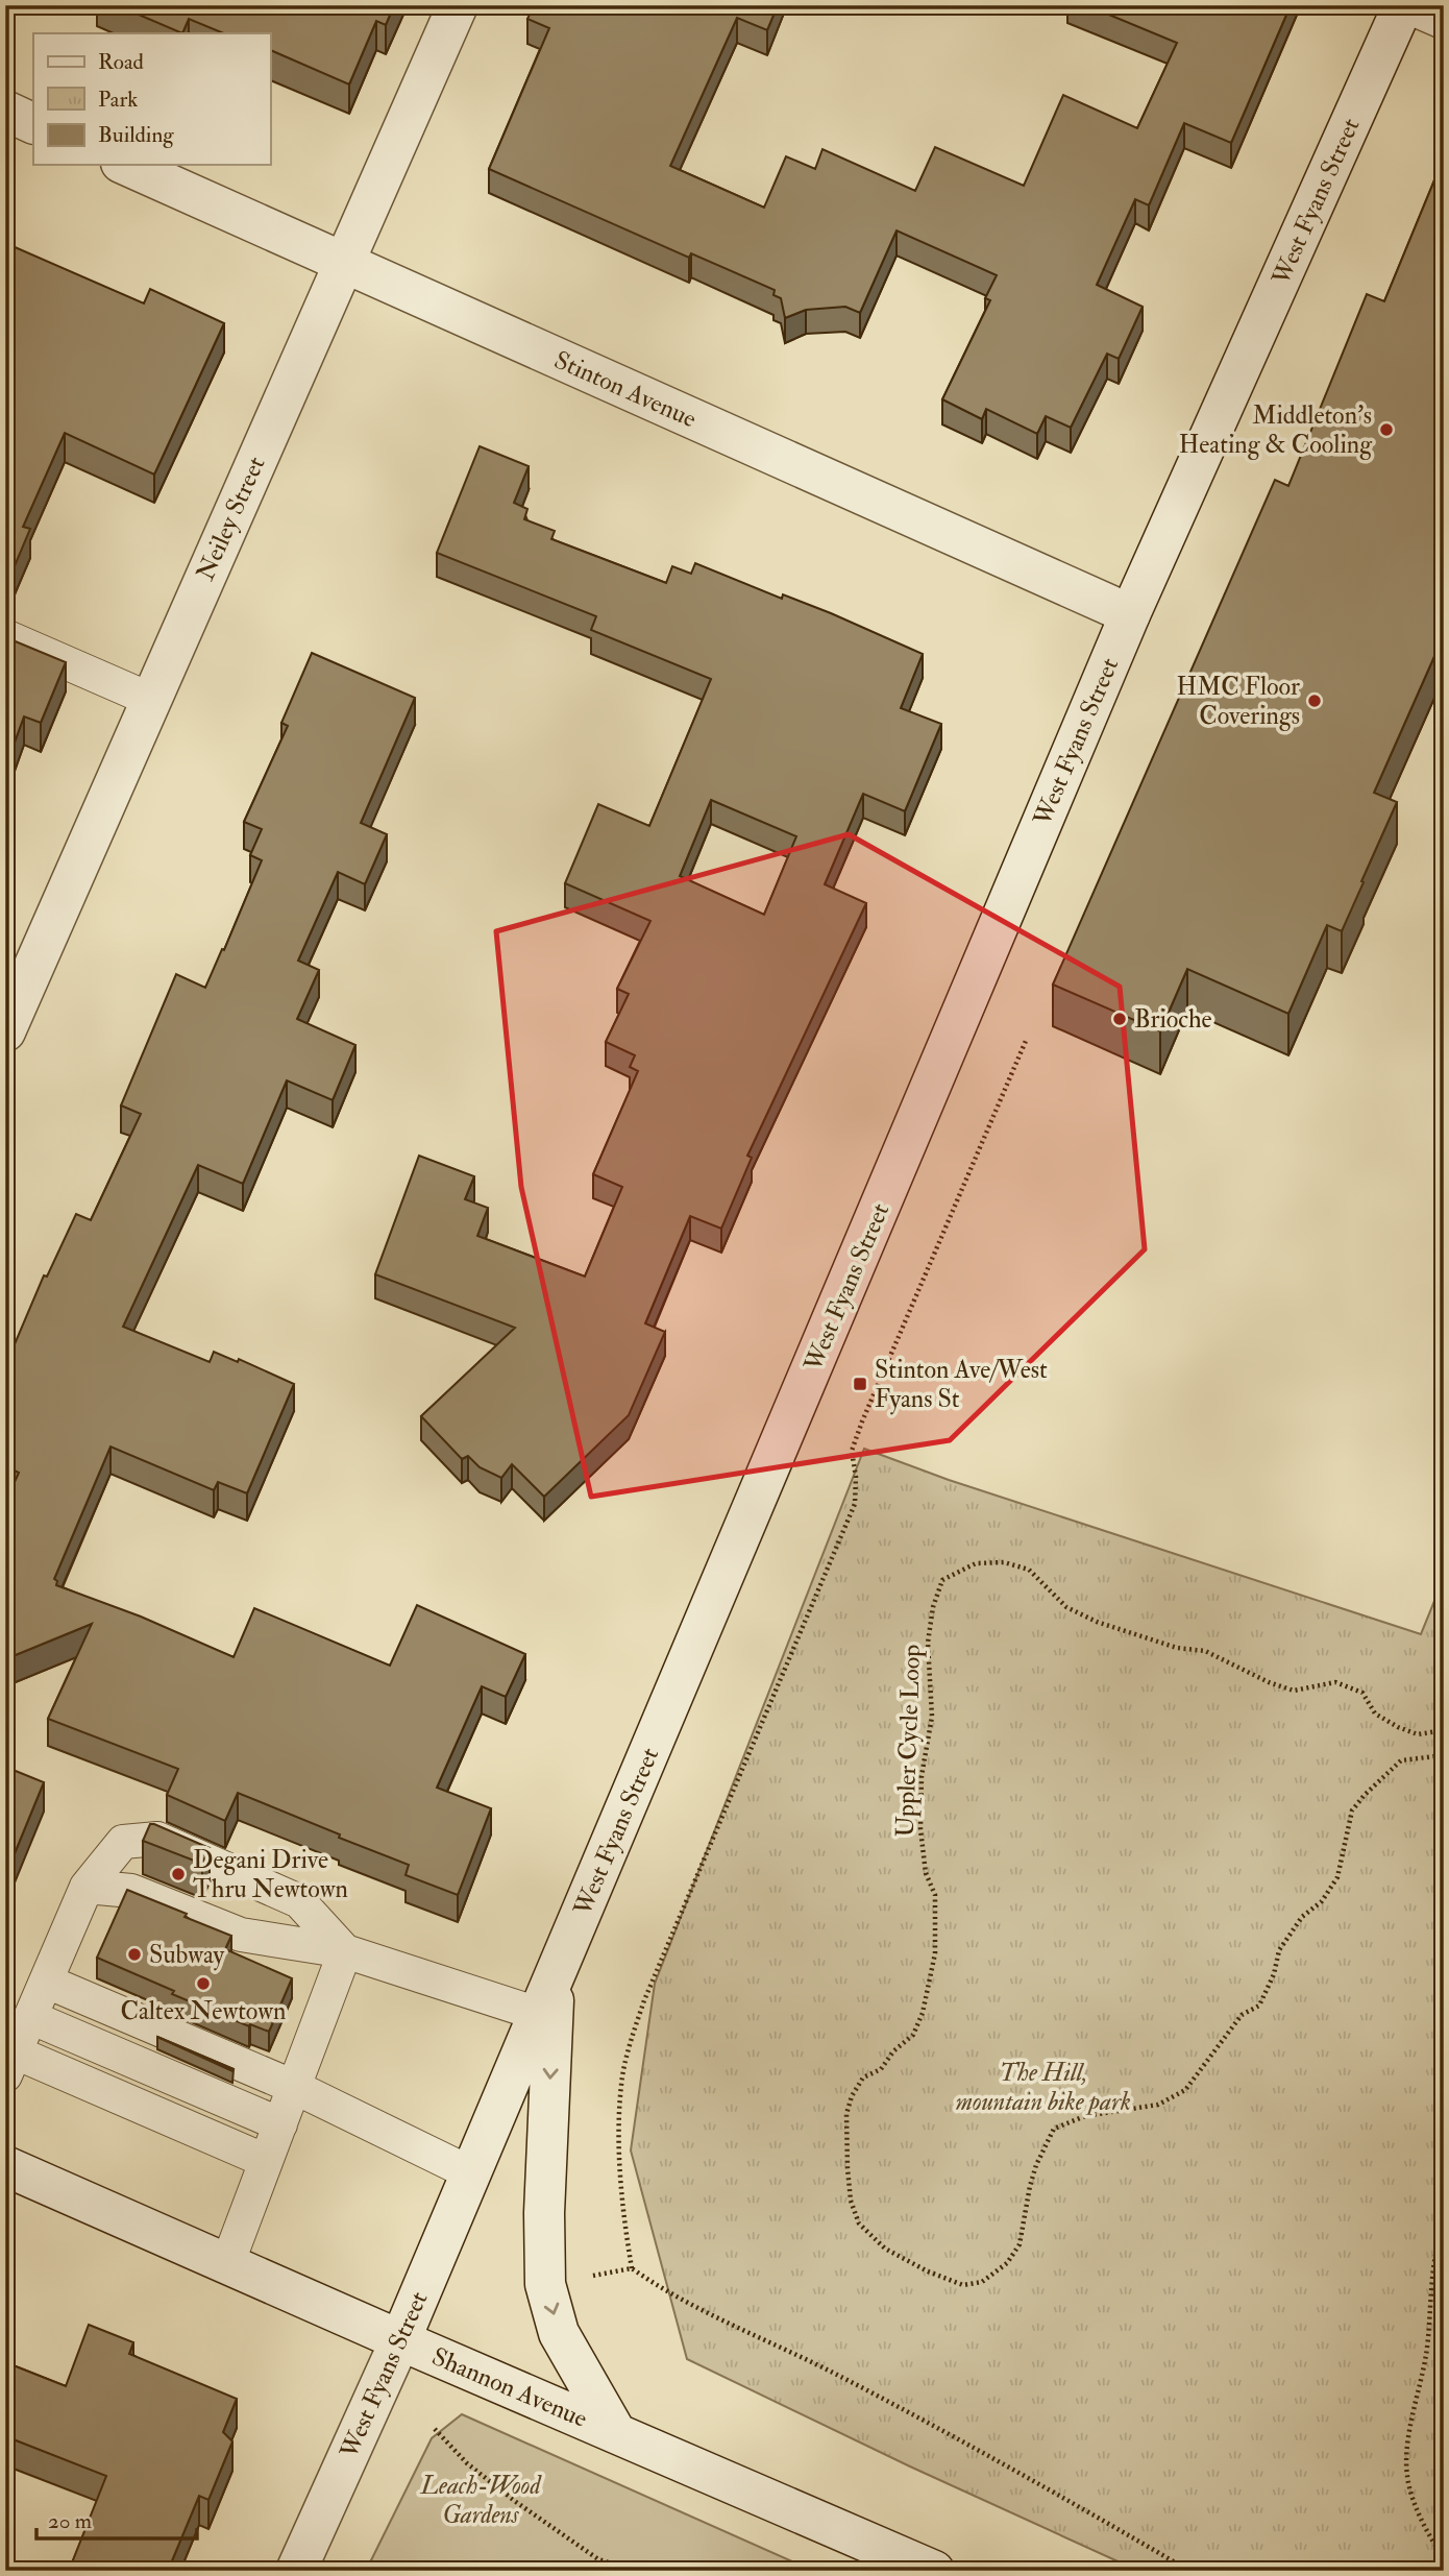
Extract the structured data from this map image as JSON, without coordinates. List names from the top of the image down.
{
  "streets": {
    "main road": [
      "West Fyans Street",
      "Stinton Avenue",
      "Neiley Street",
      "Shannon Avenue"
    ],
    "path": ["Uppler Cycle Loop"]
  },
  "crossings": [
    ["West Fyans Street", "Stinton Avenue"],
    ["West Fyans Street", "Shannon Avenue"],
    ["Stinton Avenue", "Neiley Street"]
  ],
  "parks": ["The Hill, mountain bike park", "Leach-Wood Gardens"],
  "places": {
    "other": [
      "Middleton's Heating & Cooling",
      "HMC Floor Coverings",
      "Brioche",
      "Degani Drive Thru Newtown",
      "Subway",
      "Caltex Newtown"
    ],
    "transit": ["Stinton Ave/West Fyans St"]
  },
  "legend": ["Road", "Park", "Building"],
  "scale_bar": "20 m"
}
